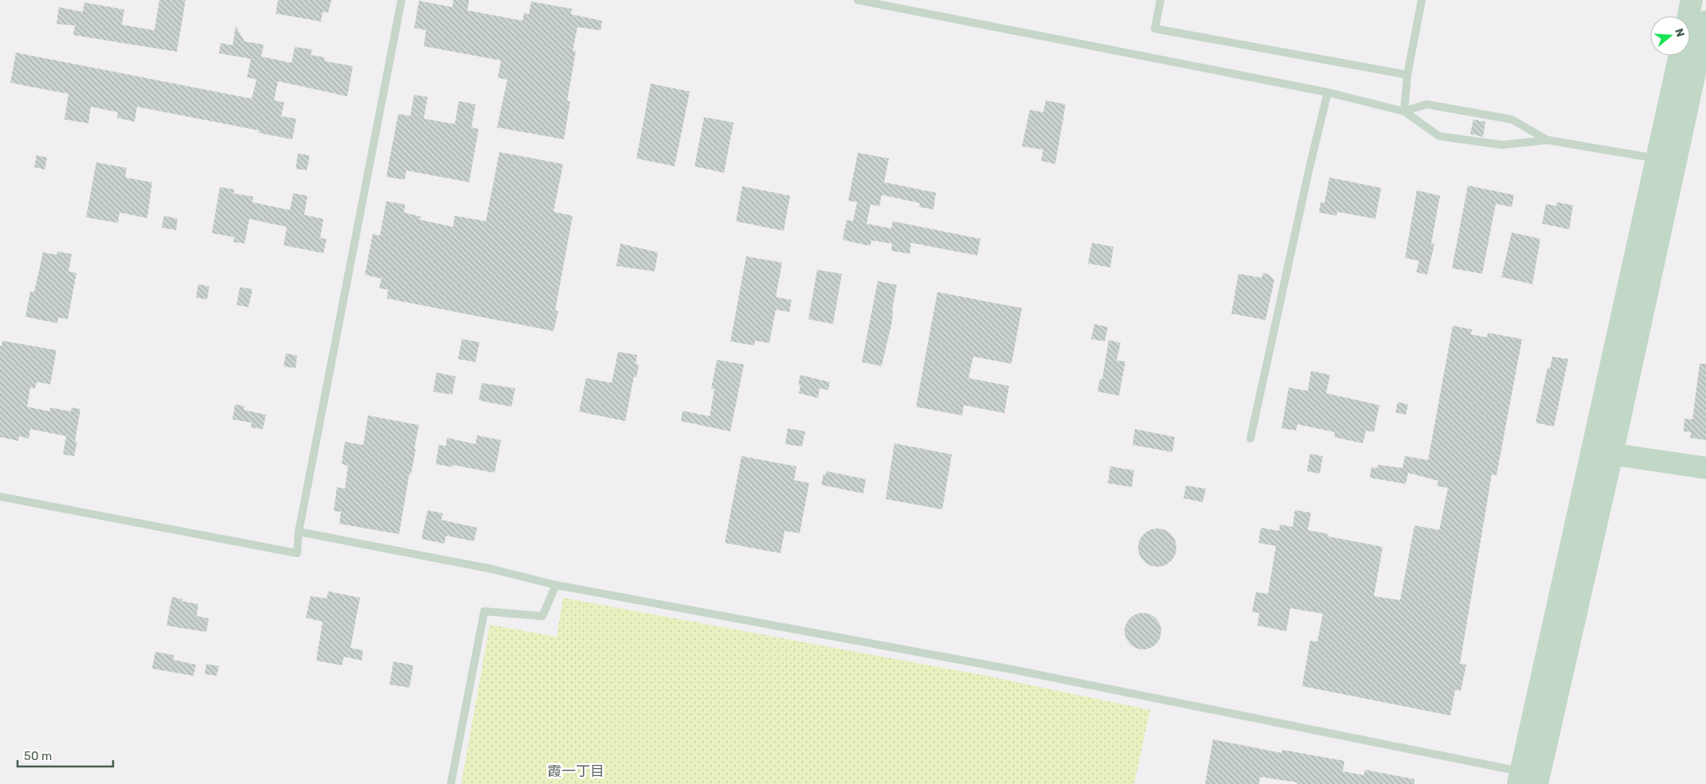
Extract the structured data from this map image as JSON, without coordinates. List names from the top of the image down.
{
  "districts": ["霞一丁目"],
  "scale_bar": "50 m",
  "north": "right"
}
